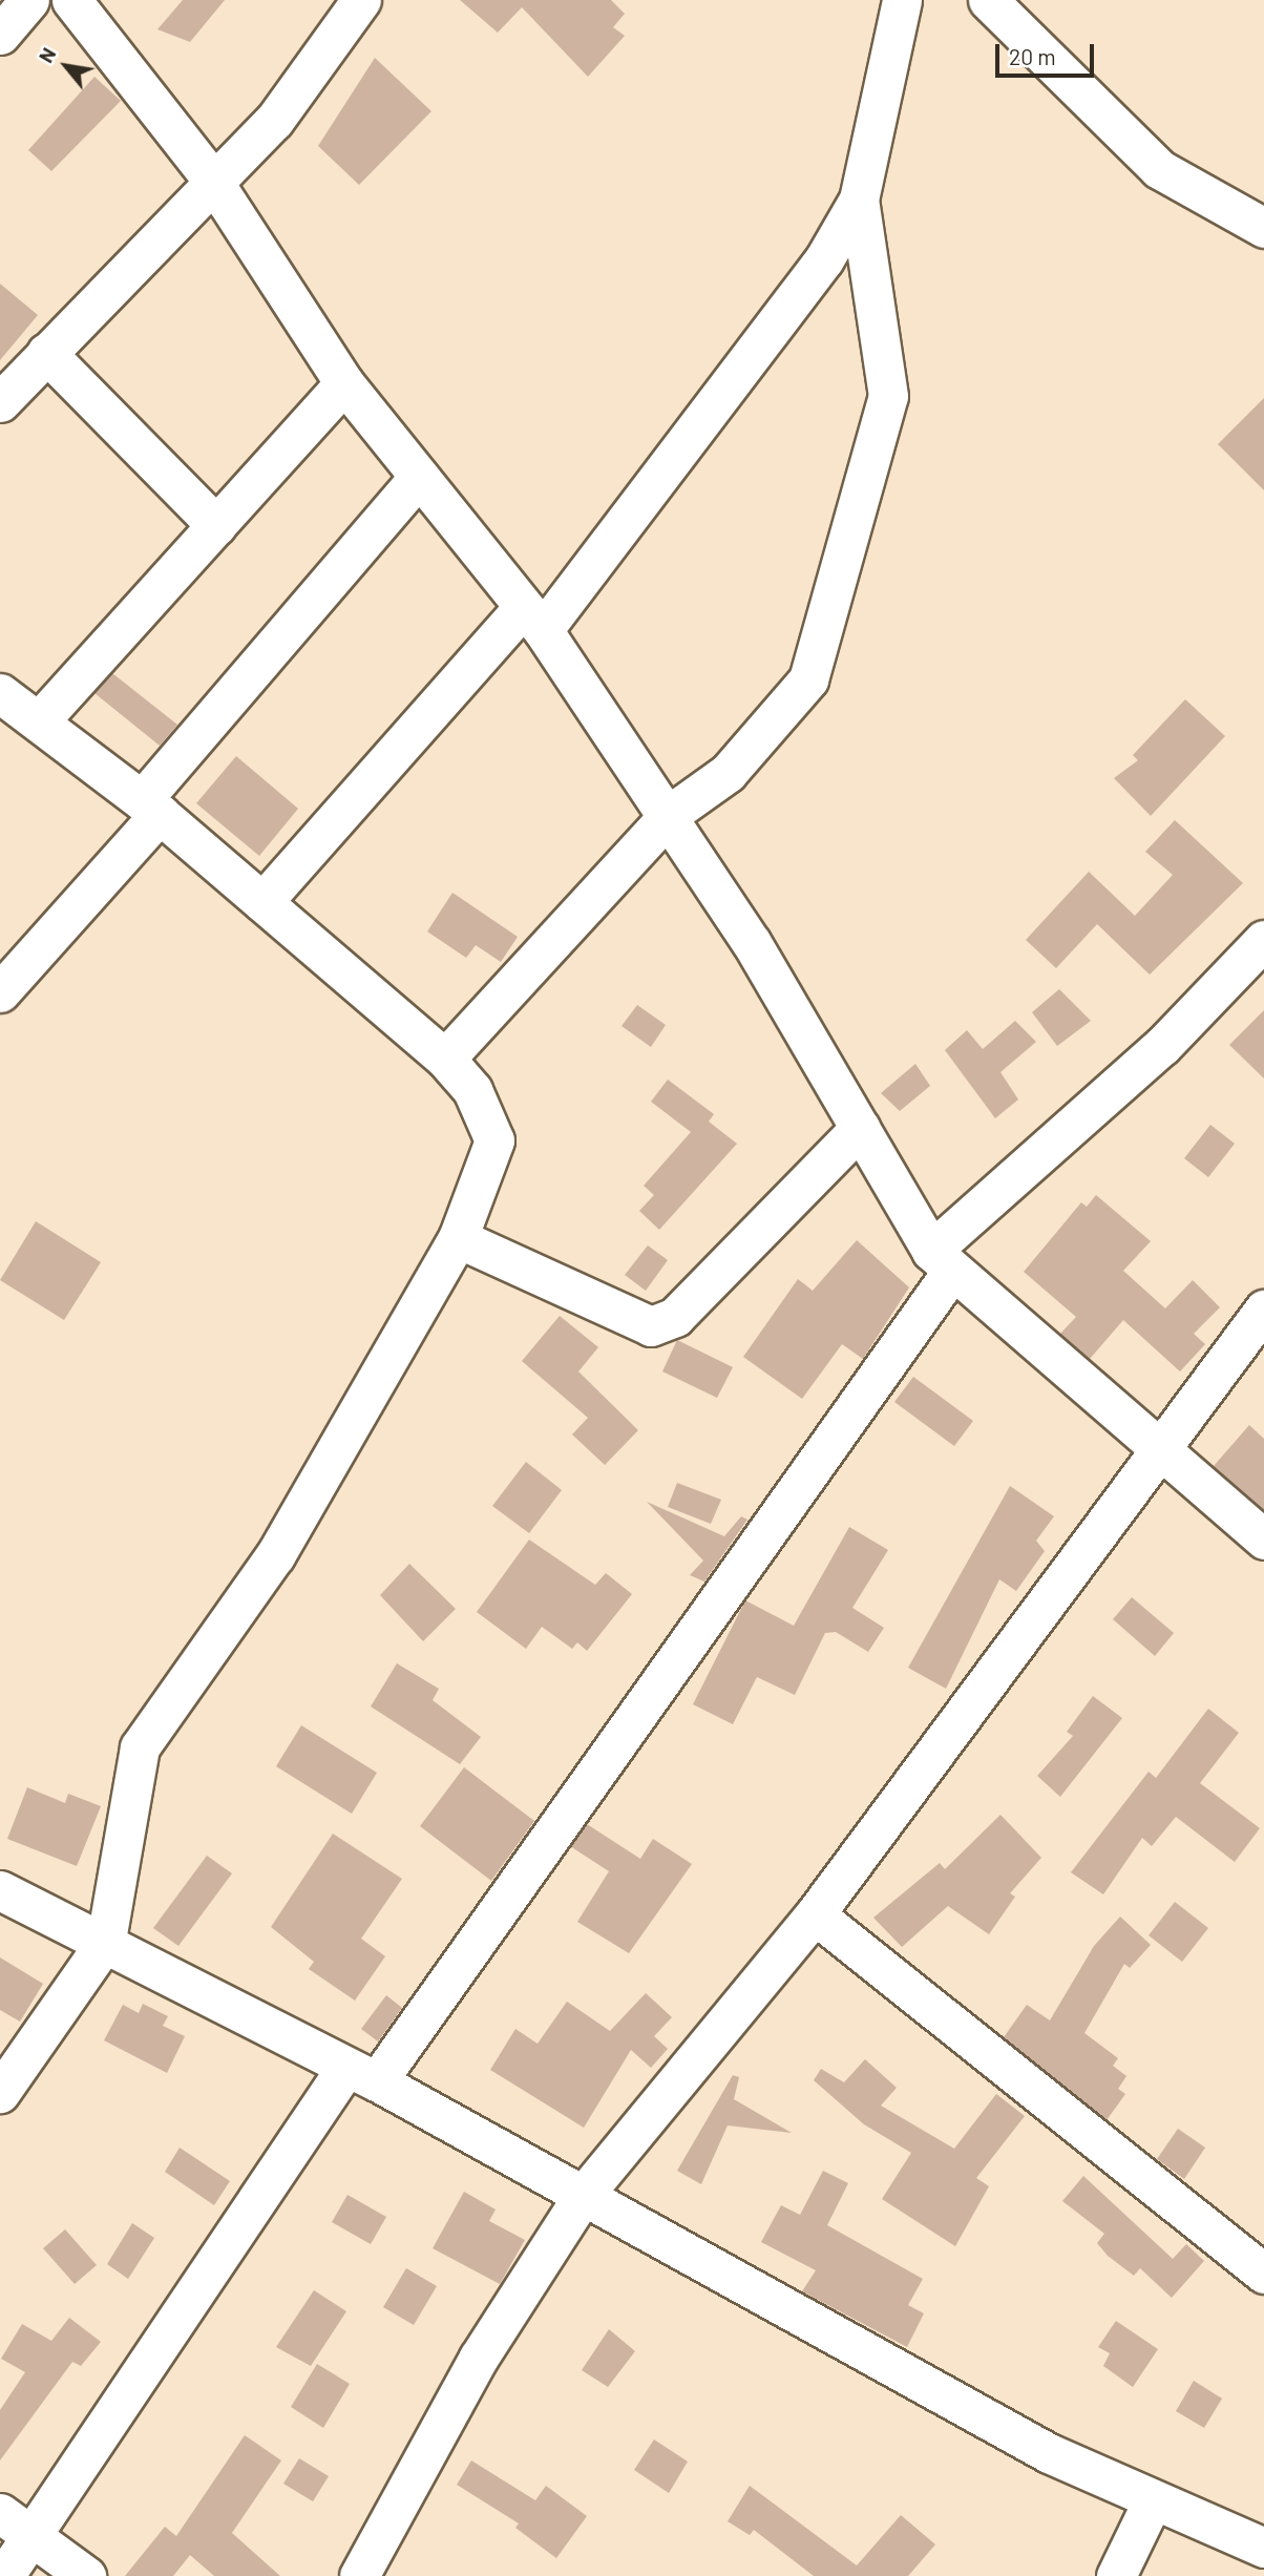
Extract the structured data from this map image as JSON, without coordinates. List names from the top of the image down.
{
  "scale_bar": "20 m",
  "north": "top left"
}
